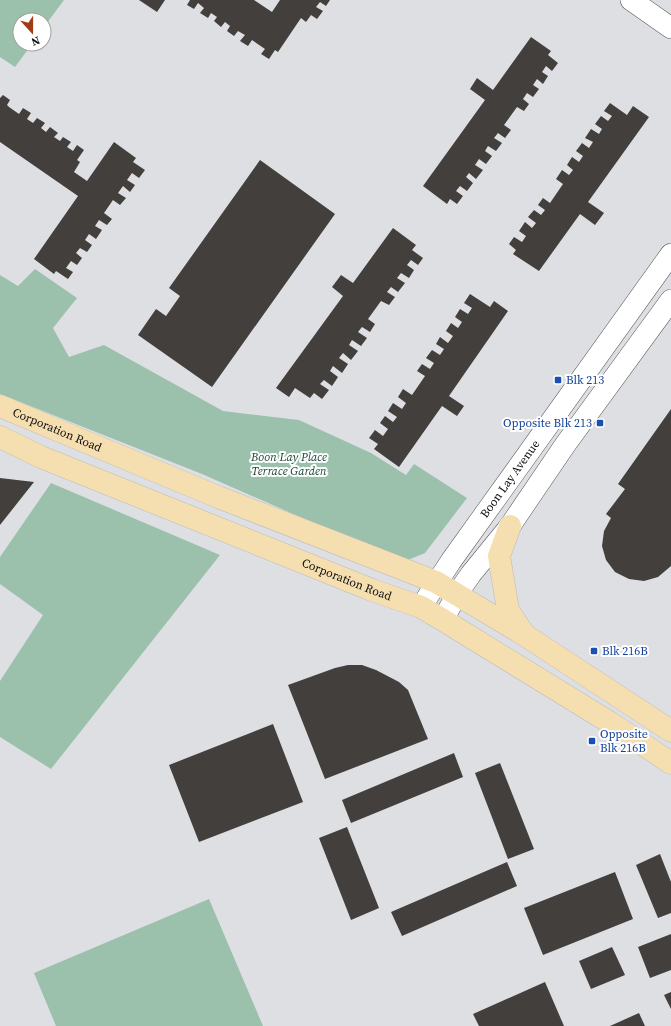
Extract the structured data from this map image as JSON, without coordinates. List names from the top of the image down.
{
  "streets": {
    "main road": ["Corporation Road"],
    "street": ["Boon Lay Avenue"]
  },
  "crossings": [
    ["Corporation Road", "Boon Lay Avenue"]
  ],
  "parks": ["Boon Lay Place Terrace Garden"],
  "places": {
    "transit": [
      "Blk 213",
      "Opposite Blk 213",
      "Blk 216B",
      "Opposite Blk 216B"
    ]
  },
  "north": "bottom"
}
